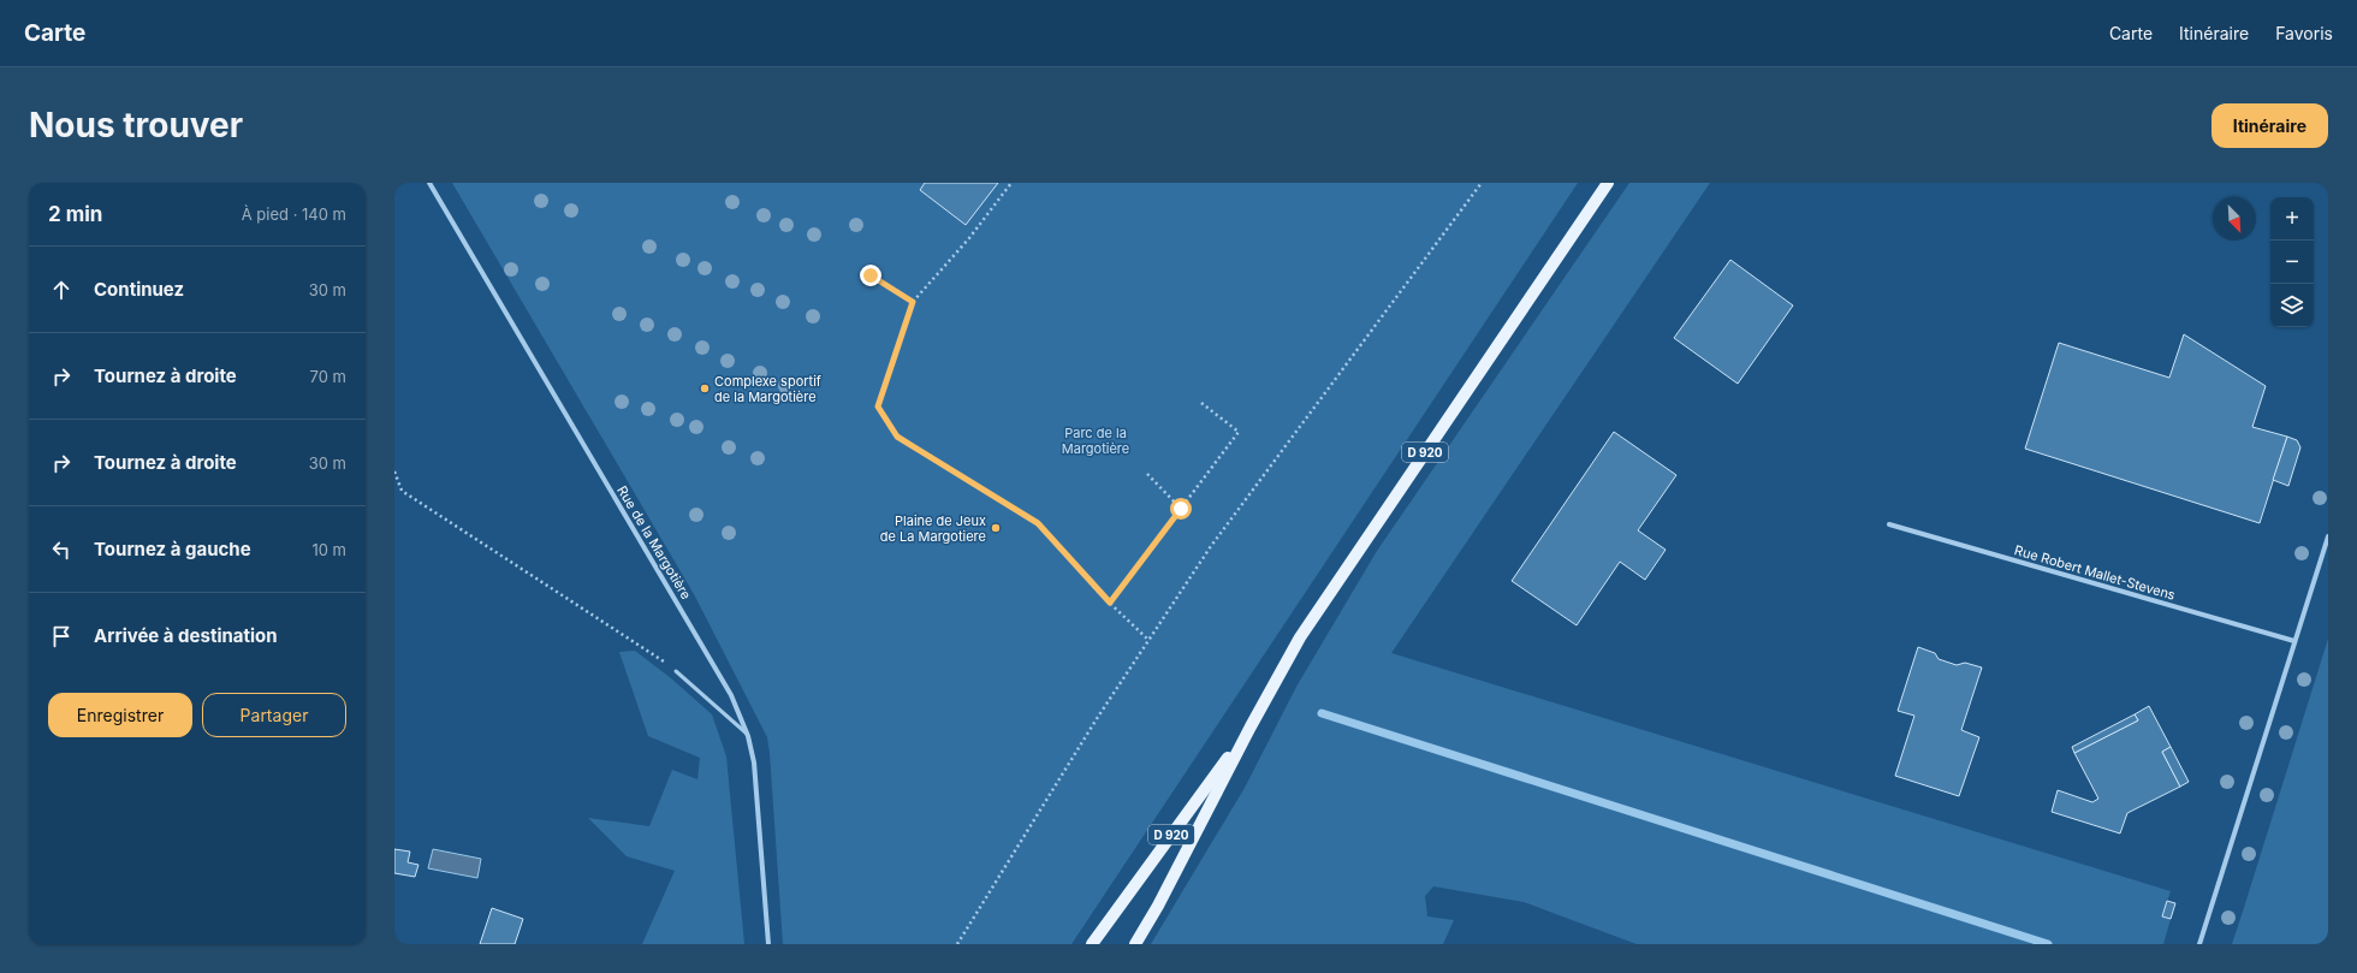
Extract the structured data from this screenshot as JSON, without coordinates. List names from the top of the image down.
{
  "streets": {
    "main road": ["D 920"],
    "street": ["Rue de la Margotière", "Rue Robert Mallet-Stevens"]
  },
  "parks": ["Parc de la Margotière"],
  "places": ["Complexe sportif de la Margotière", "Plaine de Jeux de La Margotiere"],
  "north": "bottom right",
  "page": {
    "header": "Carte",
    "nav": ["Carte", "Itinéraire", "Favoris"],
    "buttons": [
      "Itinéraire",
      ["Enregistrer", "Partager"]
    ],
    "title": "Nous trouver",
    "heading": ["2 min", "À pied · 140 m"],
    "map_buttons": ["+", "−"],
    "list": [
      ["Continuez", "30 m"],
      ["Tournez à droite", "70 m"],
      ["Tournez à droite", "30 m"],
      ["Tournez à gauche", "10 m"],
      "Arrivée à destination"
    ]
  }
}
